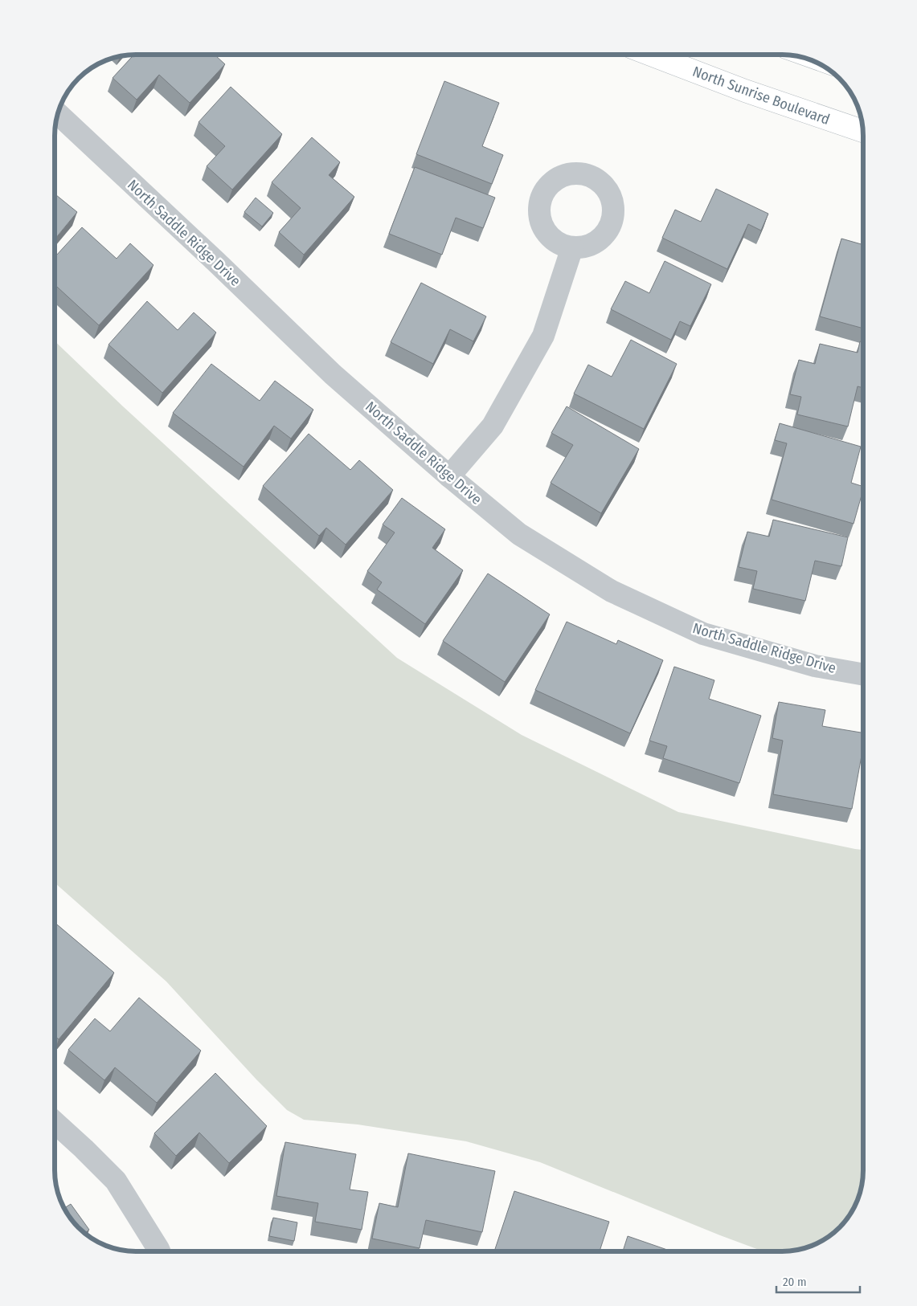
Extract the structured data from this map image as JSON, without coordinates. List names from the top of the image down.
{
  "streets": {
    "street": ["North Sunrise Boulevard", "North Saddle Ridge Drive"]
  },
  "scale_bar": "20 m"
}
